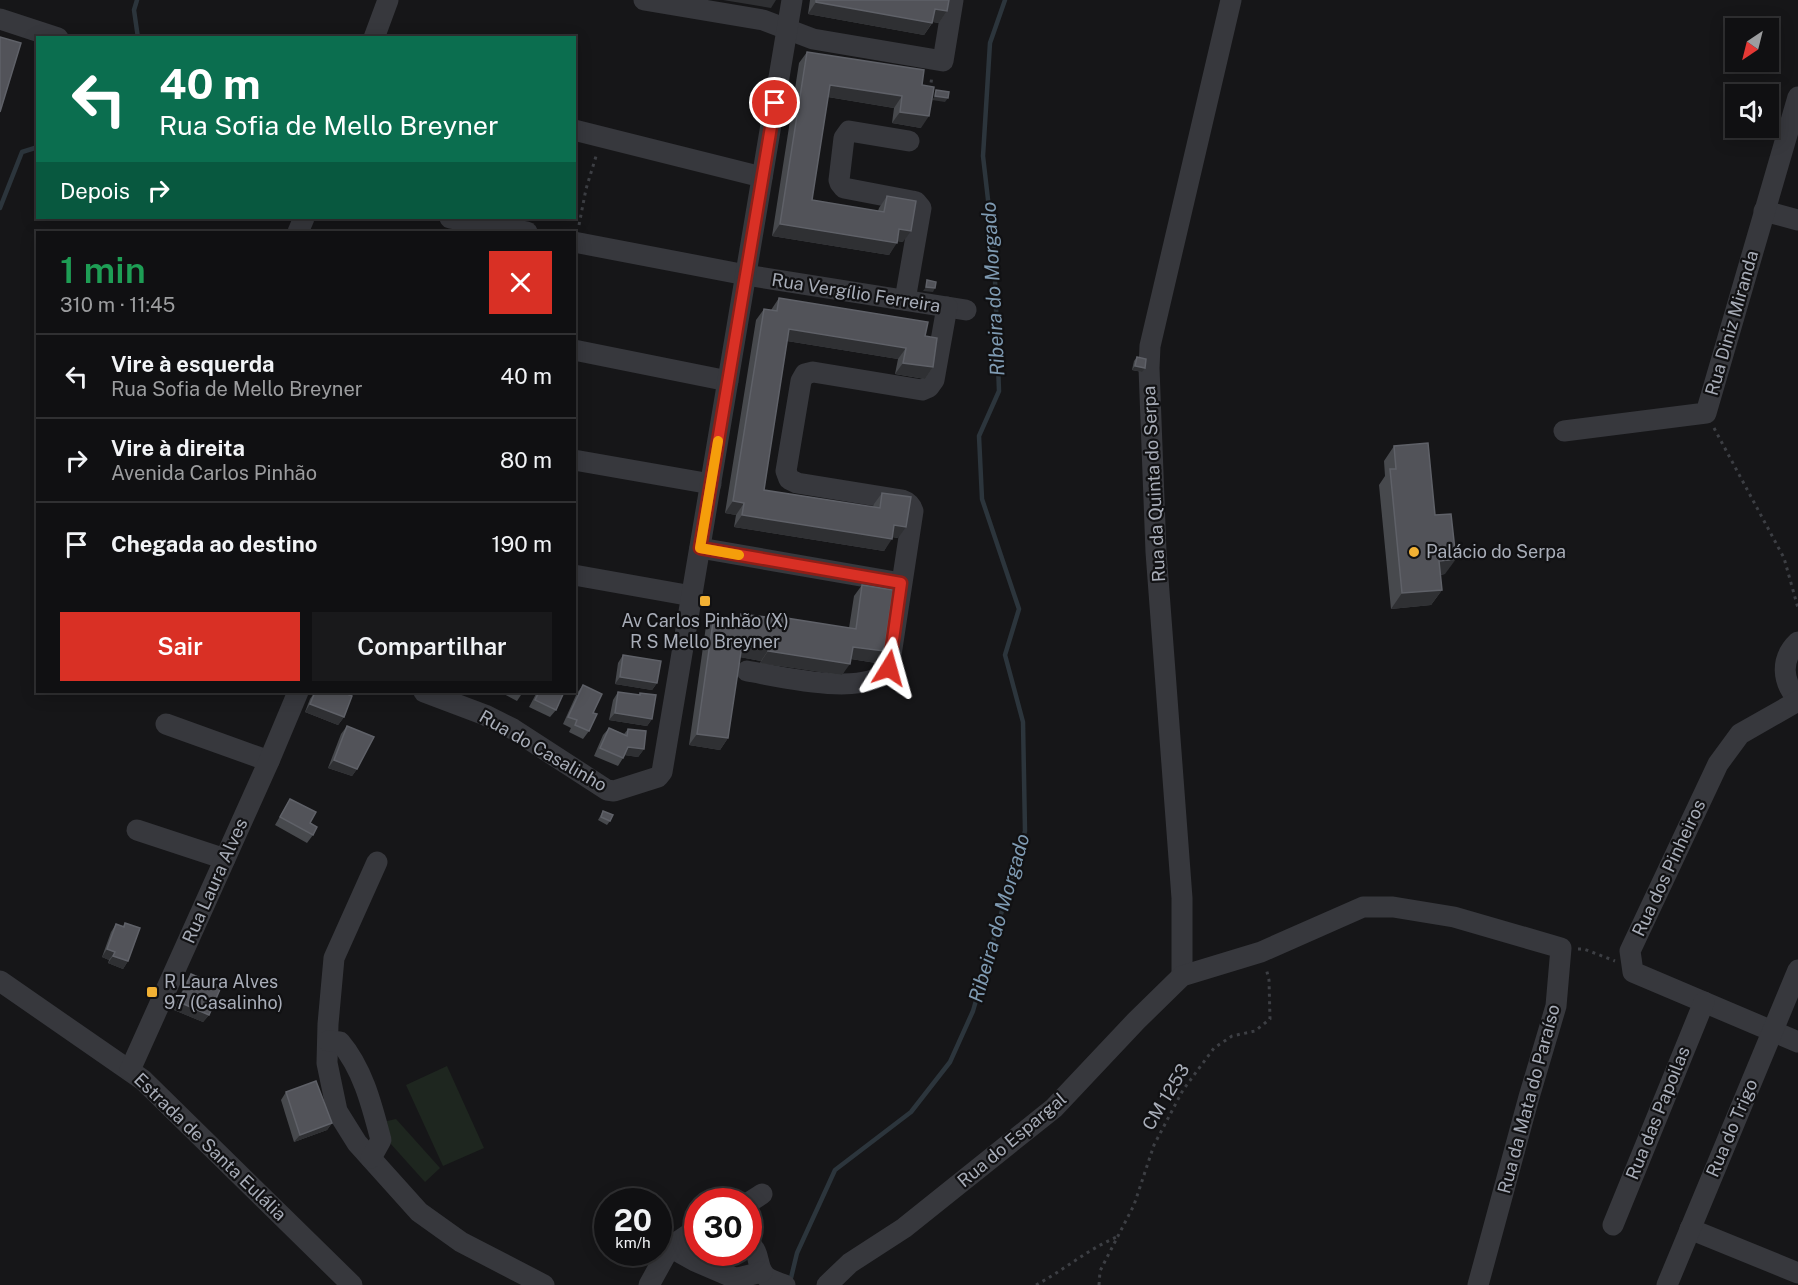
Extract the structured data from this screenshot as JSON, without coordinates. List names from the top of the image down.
{
  "streets": {
    "street": [
      "Rua Vergílio Ferreira",
      "Rua Diniz Miranda",
      "Rua da Quinta do Serpa",
      "Rua do Casalinho",
      "Rua dos Pinheiros",
      "Rua Laura Alves",
      "Rua da Mata do Paraíso",
      "Rua das Papoilas",
      "Rua do Trigo",
      "Rua do Espargal",
      "Estrada de Santa Eulália"
    ],
    "path": ["CM 1253"]
  },
  "crossings": [
    ["Rua da Quinta do Serpa", "Rua do Espargal"],
    ["Rua Laura Alves", "Estrada de Santa Eulália"]
  ],
  "water": ["Ribeira do Morgado"],
  "places": {
    "other": ["Palácio do Serpa"],
    "transit": ["Av Carlos Pinhão (X) R S Mello Breyner", "R Laura Alves 97 (Casalinho)"]
  },
  "north": "bottom left",
  "page": {
    "turn": ["40 m", "Rua Sofia de Mello Breyner"],
    "then": "Depois",
    "heading": ["1 min", "310 m · 11:45"],
    "list": [
      {
        "name": "Vire à esquerda",
        "note": "Rua Sofia de Mello Breyner",
        "value": "40 m"
      },
      {
        "name": "Vire à direita",
        "note": "Avenida Carlos Pinhão",
        "value": "80 m"
      },
      {
        "name": "Chegada ao destino",
        "value": "190 m"
      }
    ],
    "buttons": ["Sair", "Compartilhar"],
    "speed": "20 km/h",
    "limit": "30"
  }
}
